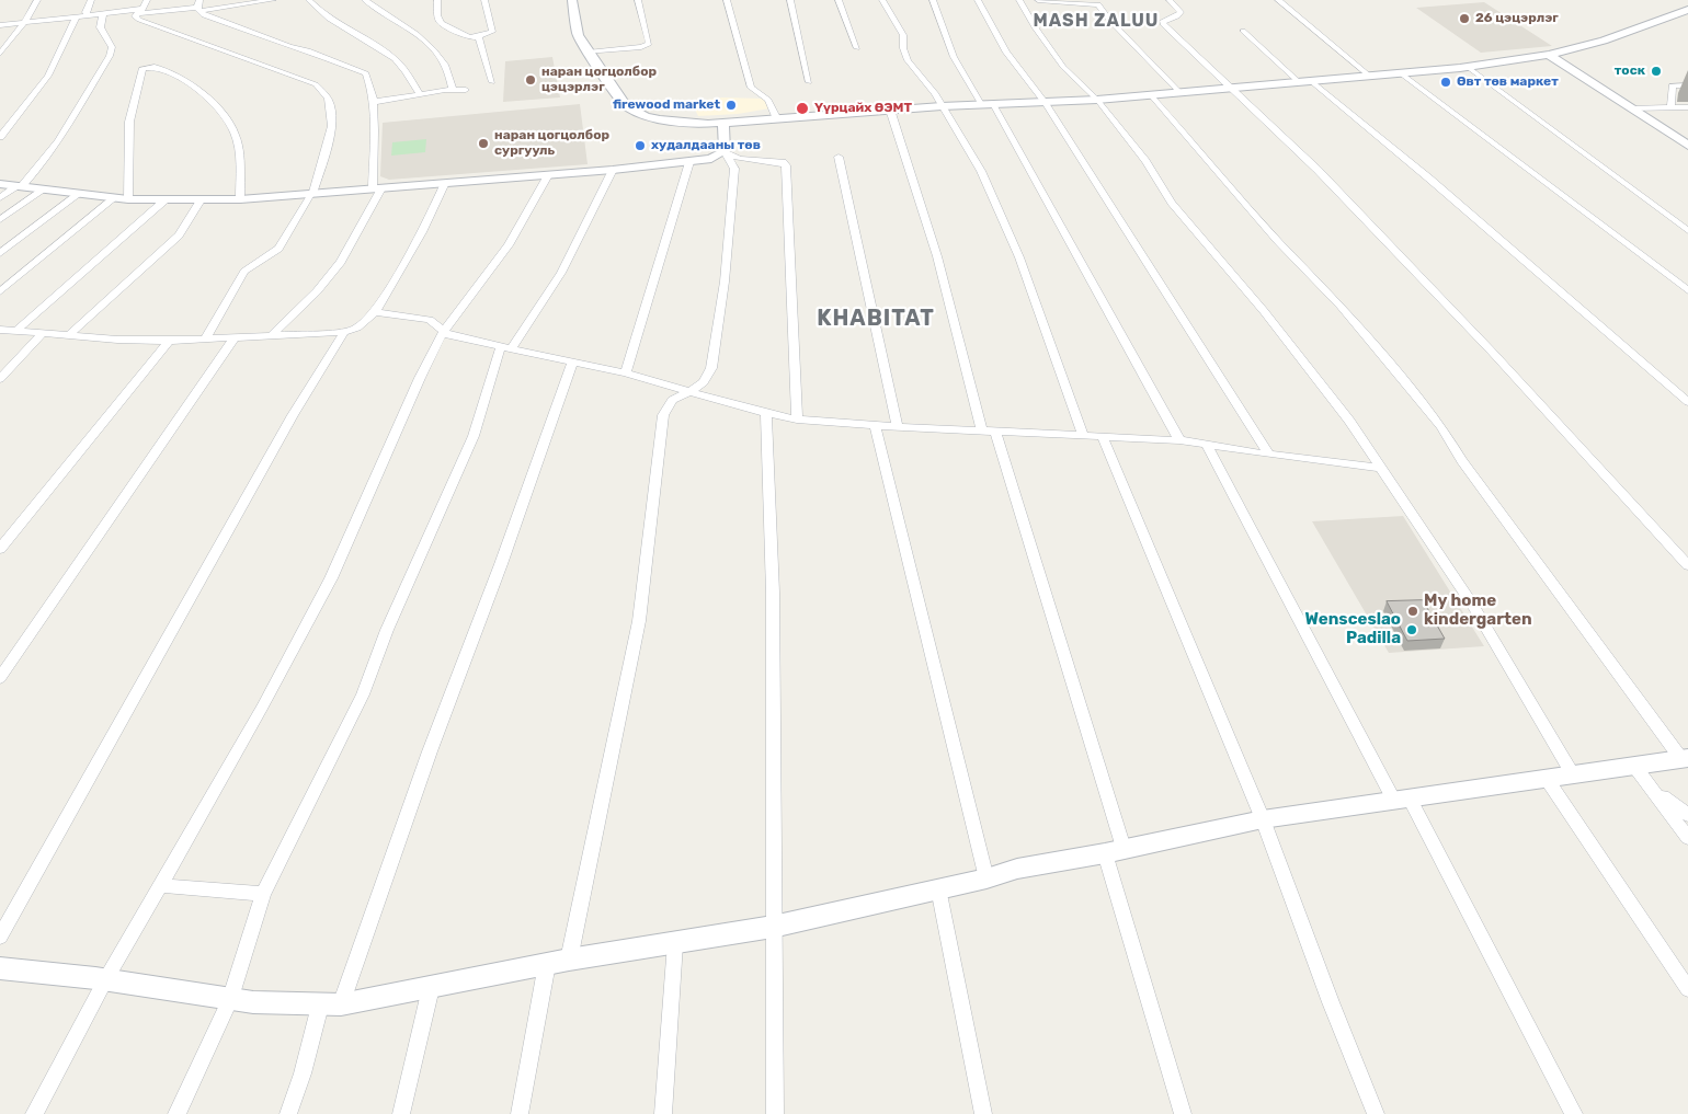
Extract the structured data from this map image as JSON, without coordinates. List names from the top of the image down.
{
  "districts": ["MASH ZALUU", "KHABITAT"],
  "places": [
    "26 цэцэрлэг",
    "тоск",
    "наран цогцолбор цэцэрлэг",
    "Өвт төв маркет",
    "firewood market",
    "Үүрцайх ӨЭМТ",
    "наран цогцолбор сургууль",
    "худалдааны төв",
    "My home kindergarten",
    "Wensceslao Padilla"
  ]
}
